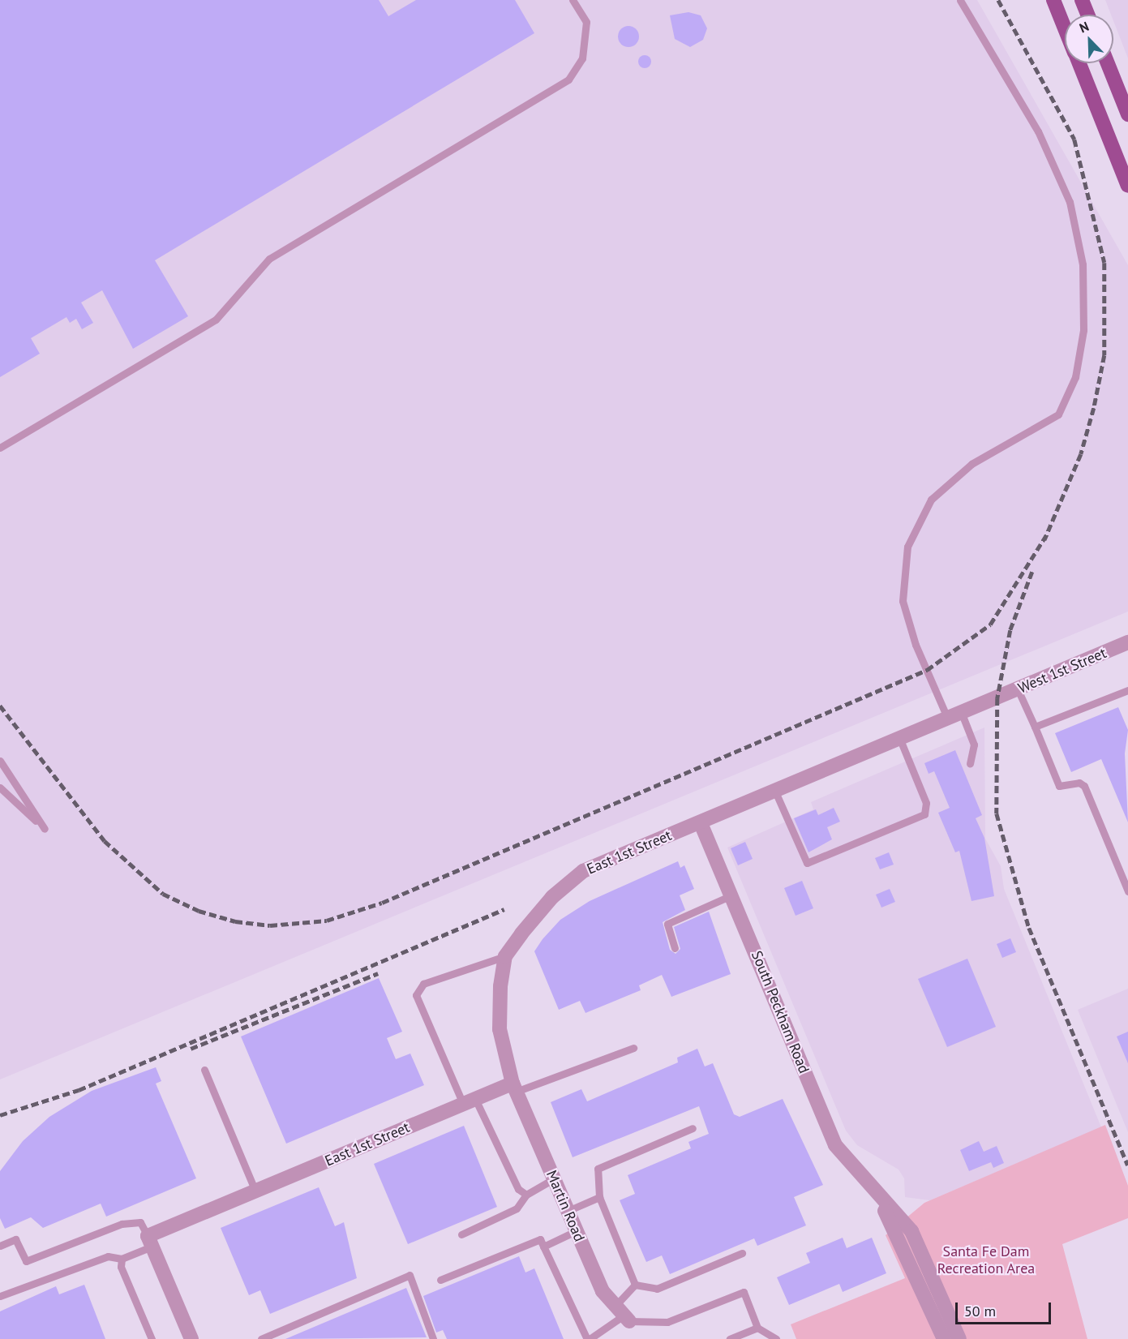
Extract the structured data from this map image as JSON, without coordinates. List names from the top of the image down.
{
  "streets": {
    "street": [
      "West 1st Street",
      "East 1st Street",
      "South Peckham Road",
      "Martin Road"
    ]
  },
  "crossings": [
    ["West 1st Street", "East 1st Street"],
    ["East 1st Street", "South Peckham Road"],
    ["East 1st Street", "Martin Road"]
  ],
  "parks": ["Santa Fe Dam Recreation Area"],
  "scale_bar": "50 m",
  "north": "top left"
}
